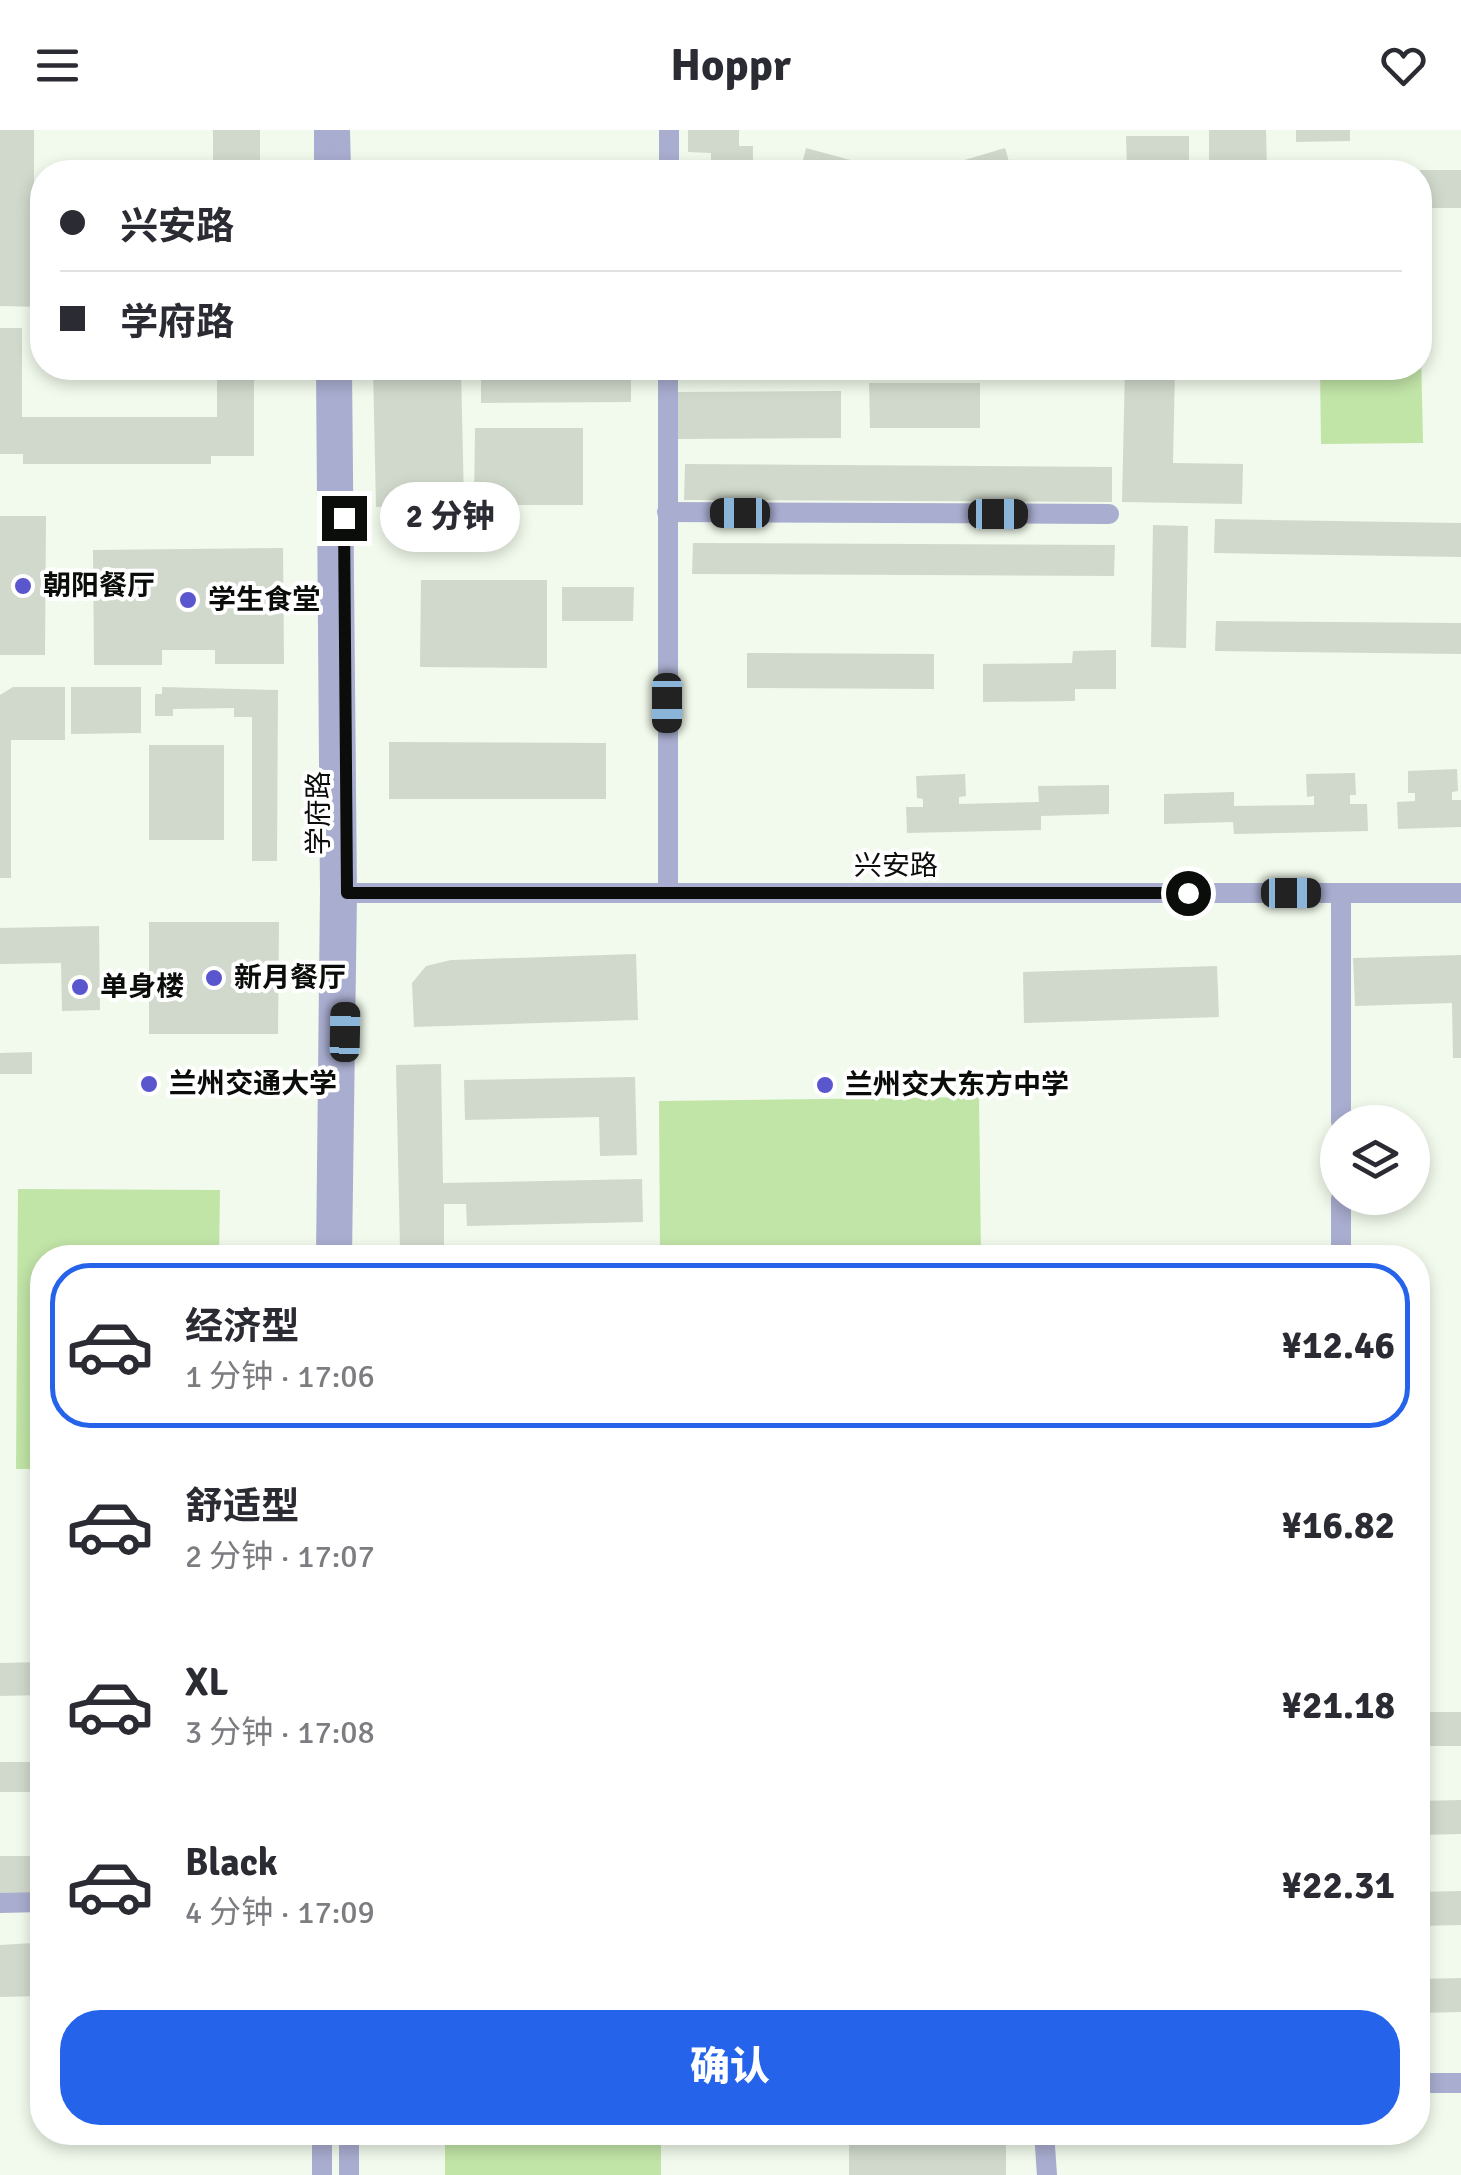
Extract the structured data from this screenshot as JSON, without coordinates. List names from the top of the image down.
{
  "streets": {
    "street": ["学府路", "兴安路"]
  },
  "crossings": [
    ["学府路", "兴安路"]
  ],
  "places": [
    "朝阳餐厅",
    "学生食堂",
    "新月餐厅",
    "单身楼",
    "兰州交通大学",
    "兰州交大东方中学"
  ],
  "page": {
    "header": "Hoppr",
    "banner": ["兴安路", "学府路"],
    "bubble": "2 分钟",
    "list": [
      {
        "name": "经济型",
        "note": "1 分钟 · 17:06",
        "value": "¥12.46"
      },
      {
        "name": "舒适型",
        "note": "2 分钟 · 17:07",
        "value": "¥16.82"
      },
      {
        "name": "XL",
        "note": "3 分钟 · 17:08",
        "value": "¥21.18"
      },
      {
        "name": "Black",
        "note": "4 分钟 · 17:09",
        "value": "¥22.31"
      }
    ],
    "buttons": "确认"
  }
}
